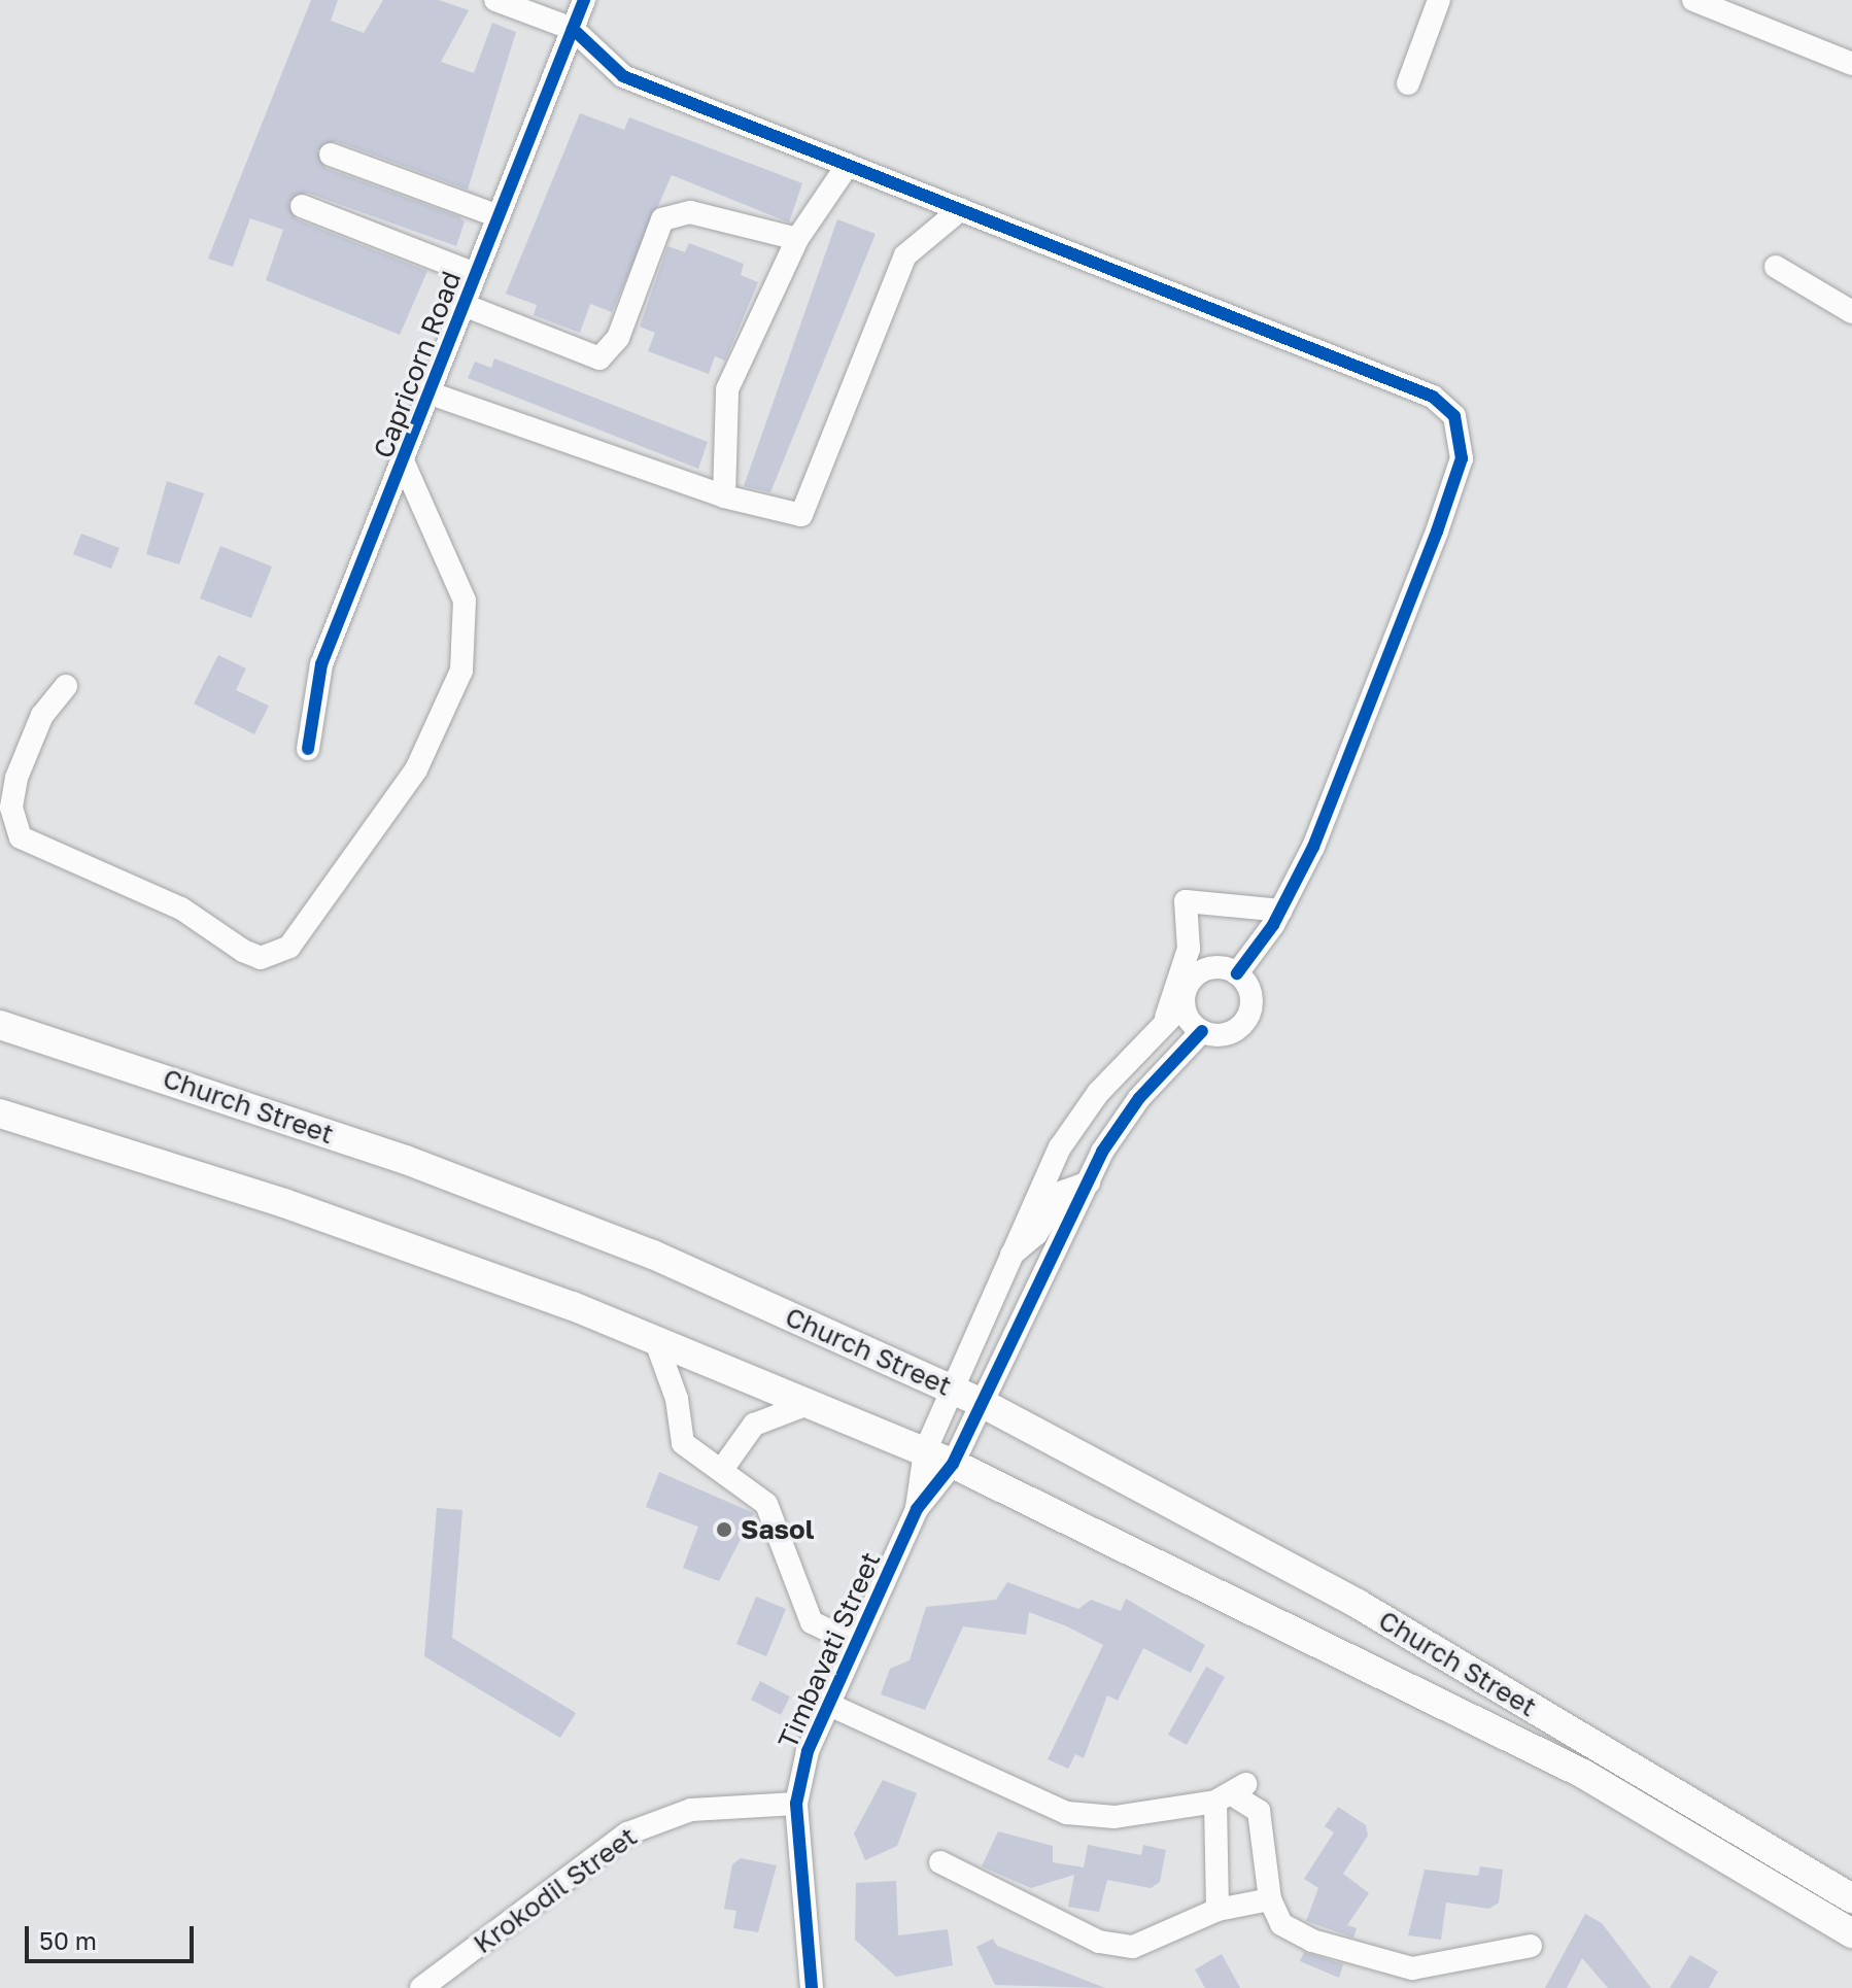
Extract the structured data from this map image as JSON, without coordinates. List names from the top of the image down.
{
  "streets": {
    "main road": ["Church Street"],
    "street": ["Capricorn Road", "Timbavati Street", "Krokodil Street"]
  },
  "crossings": [
    ["Church Street", "Timbavati Street"],
    ["Timbavati Street", "Krokodil Street"]
  ],
  "places": ["Sasol"],
  "scale_bar": "50 m"
}
